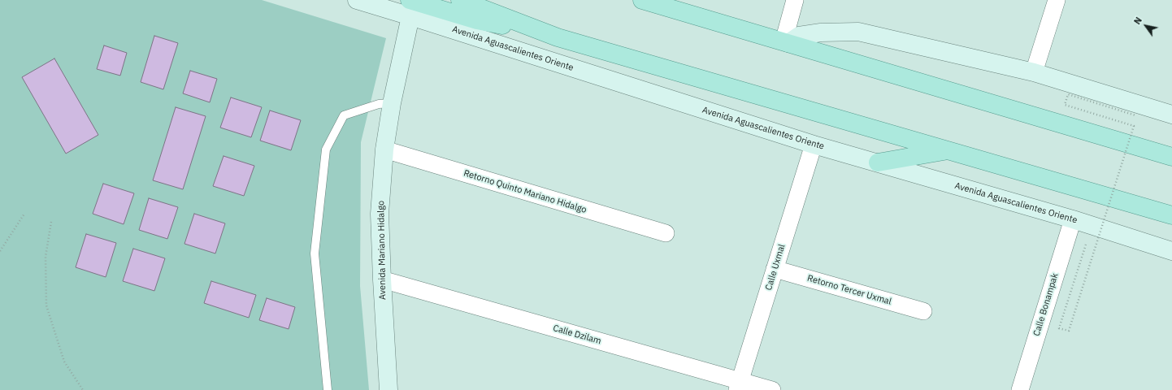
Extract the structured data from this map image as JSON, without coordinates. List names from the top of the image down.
{
  "streets": {
    "street": [
      "Avenida Aguascalientes Oriente",
      "Retorno Quinto Mariano Hidalgo",
      "Avenida Mariano Hidalgo",
      "Calle Uxmal",
      "Retorno Tercer Uxmal",
      "Calle Bonampak",
      "Calle Dzilam"
    ]
  },
  "crossings": [
    ["Avenida Aguascalientes Oriente", "Avenida Mariano Hidalgo"],
    ["Avenida Aguascalientes Oriente", "Calle Uxmal"],
    ["Avenida Aguascalientes Oriente", "Calle Bonampak"],
    ["Retorno Quinto Mariano Hidalgo", "Avenida Mariano Hidalgo"],
    ["Avenida Mariano Hidalgo", "Calle Dzilam"],
    ["Calle Uxmal", "Retorno Tercer Uxmal"],
    ["Calle Uxmal", "Calle Dzilam"]
  ],
  "north": "top left"
}
